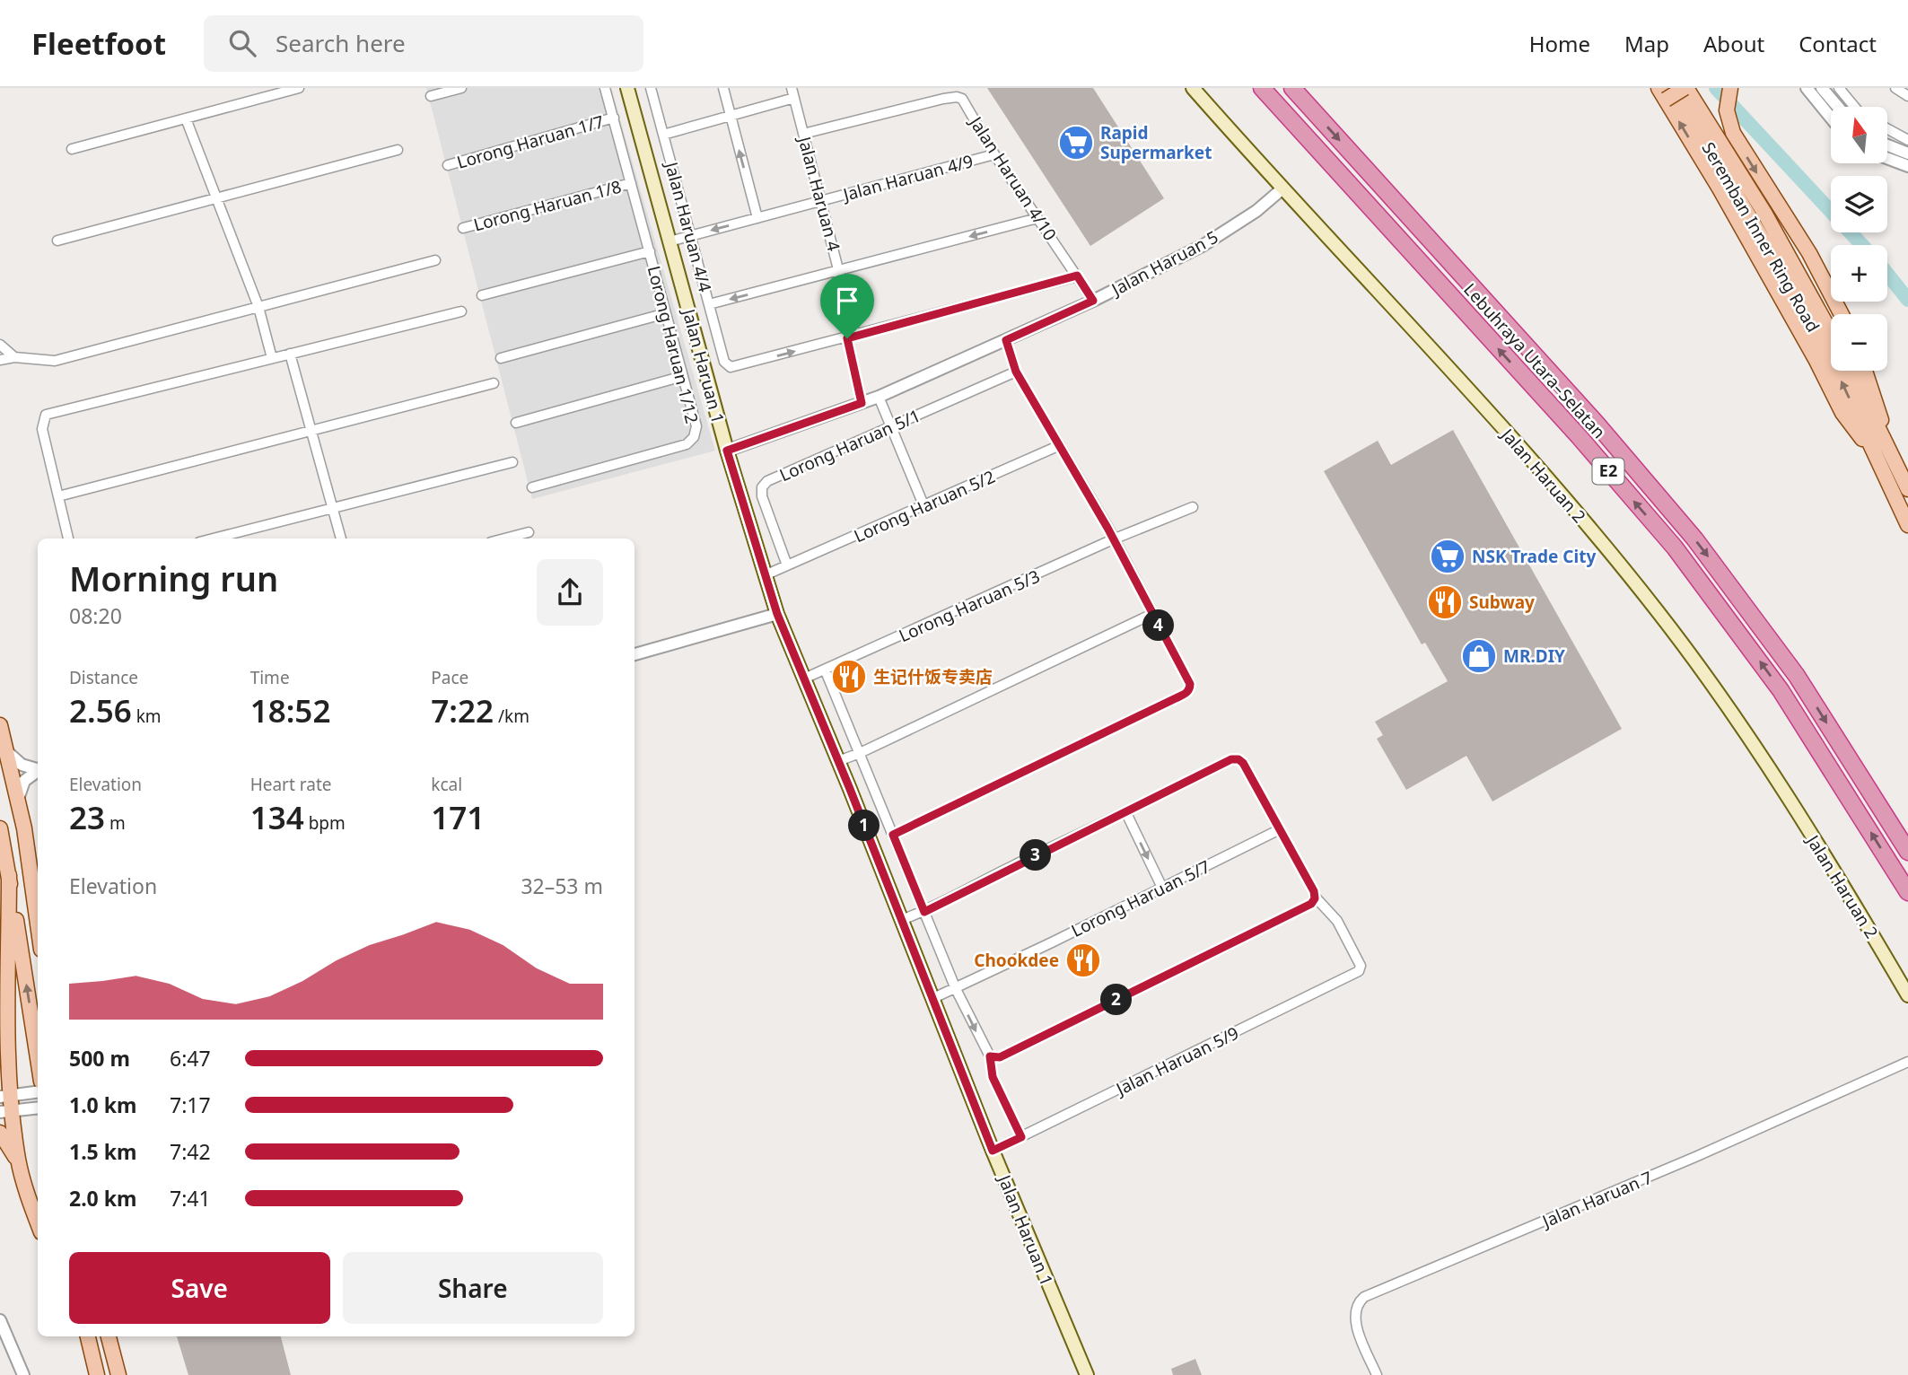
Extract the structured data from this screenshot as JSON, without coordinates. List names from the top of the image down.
{
  "streets": {
    "highway": ["Lebuhraya Utara–Selatan", "E2"],
    "main road": ["Seremban Inner Ring Road", "Jalan Haruan 1", "Jalan Haruan 2"],
    "street": [
      "Lorong Haruan 1/7",
      "Jalan Haruan 4/9",
      "Jalan Haruan 4/10",
      "Jalan Haruan 4",
      "Lorong Haruan 1/8",
      "Jalan Haruan 4/4",
      "Jalan Haruan 5",
      "Lorong Haruan 1/12",
      "Lorong Haruan 5/1",
      "Lorong Haruan 5/2",
      "Lorong Haruan 5/3",
      "Lorong Haruan 5/7",
      "Jalan Haruan 5/9",
      "Jalan Haruan 7"
    ]
  },
  "crossings": [
    ["Lorong Haruan 1/7", "Lorong Haruan 1/12"],
    ["Jalan Haruan 4/9", "Jalan Haruan 4/10"],
    ["Jalan Haruan 4/9", "Jalan Haruan 4"],
    ["Jalan Haruan 4/9", "Jalan Haruan 4/4"],
    ["Jalan Haruan 4/9", "Jalan Haruan 1"],
    ["Jalan Haruan 4/10", "Jalan Haruan 4"],
    ["Jalan Haruan 4/10", "Jalan Haruan 5"],
    ["Jalan Haruan 4", "Jalan Haruan 4/4"],
    ["Jalan Haruan 4", "Jalan Haruan 5"],
    ["Lorong Haruan 1/8", "Lorong Haruan 1/12"],
    ["Jalan Haruan 5", "Jalan Haruan 1"],
    ["Jalan Haruan 5", "Jalan Haruan 2"],
    ["Jalan Haruan 1", "Lorong Haruan 5/2"],
    ["Jalan Haruan 1", "Lorong Haruan 5/3"],
    ["Jalan Haruan 1", "Lorong Haruan 5/7"],
    ["Jalan Haruan 1", "Jalan Haruan 5/9"],
    ["Lorong Haruan 5/1", "Lorong Haruan 5/2"]
  ],
  "places": {
    "supermarket": ["Rapid Supermarket", "NSK Trade City"],
    "restaurant": ["Subway", "生记什饭专卖店", "Chookdee"],
    "shop": ["MR.DIY"]
  },
  "north": "top",
  "page": {
    "header": "Fleetfoot",
    "search": "Search here",
    "nav": [
      "Home",
      "Map",
      "About",
      "Contact"
    ],
    "map_buttons": ["+", "−"],
    "heading": ["Morning run", "08:20"],
    "pins": [
      "4",
      "1",
      "3",
      "2"
    ],
    "stats": [
      ["Distance", "2.56 km"],
      ["Time", "18:52"],
      ["Pace", "7:22 /km"],
      ["Elevation", "23 m"],
      ["Heart rate", "134 bpm"],
      ["kcal", "171"]
    ],
    "chart": ["Elevation", "32–53 m"],
    "list": [
      {
        "name": "500 m",
        "note": "6:47"
      },
      {
        "name": "1.0 km",
        "note": "7:17"
      },
      {
        "name": "1.5 km",
        "note": "7:42"
      },
      {
        "name": "2.0 km",
        "note": "7:41"
      }
    ],
    "buttons": ["Save", "Share"]
  }
}
